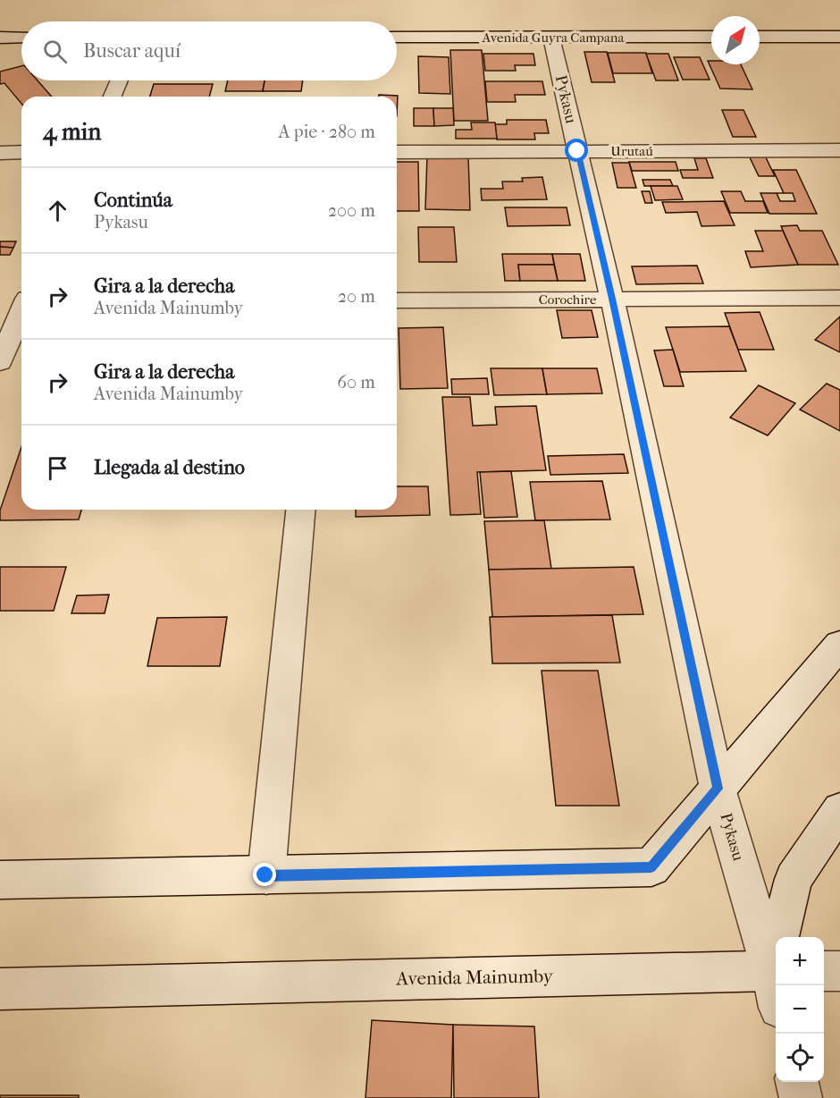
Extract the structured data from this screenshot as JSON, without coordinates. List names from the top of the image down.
{
  "streets": {
    "street": [
      "Avenida Guyra Campana",
      "Pykasu",
      "Urutaú",
      "Corochire",
      "Avenida Mainumby"
    ]
  },
  "crossings": [
    ["Avenida Guyra Campana", "Pykasu"],
    ["Pykasu", "Urutaú"],
    ["Pykasu", "Corochire"]
  ],
  "north": "top right",
  "page": {
    "search": "Buscar aquí",
    "heading": ["4 min", "A pie · 280 m"],
    "list": [
      ["Continúa", "Pykasu", "200 m"],
      ["Gira a la derecha", "Avenida Mainumby", "20 m"],
      ["Gira a la derecha", "Avenida Mainumby", "60 m"],
      "Llegada al destino"
    ],
    "map_buttons": ["+", "−"]
  }
}
